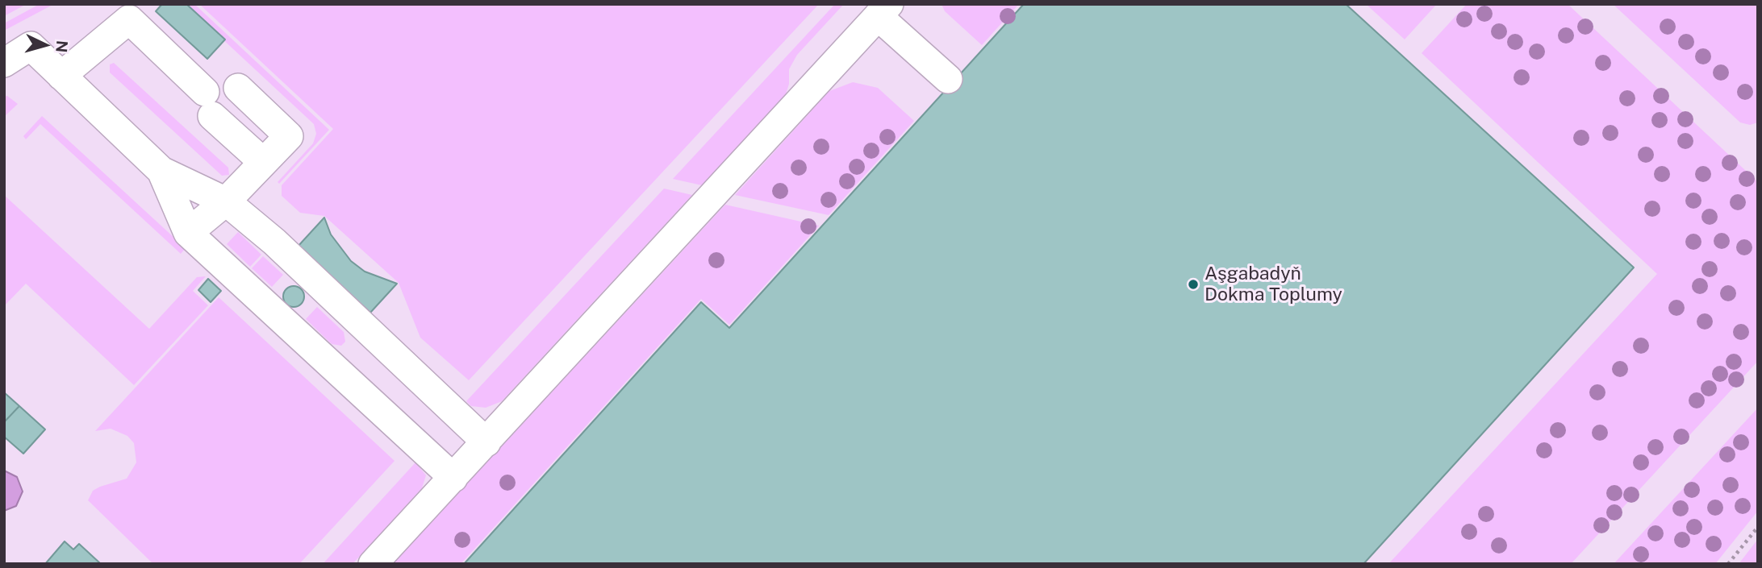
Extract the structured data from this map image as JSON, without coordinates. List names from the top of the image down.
{
  "places": ["Aşgabadyň Dokma Toplumy"],
  "north": "right"
}
